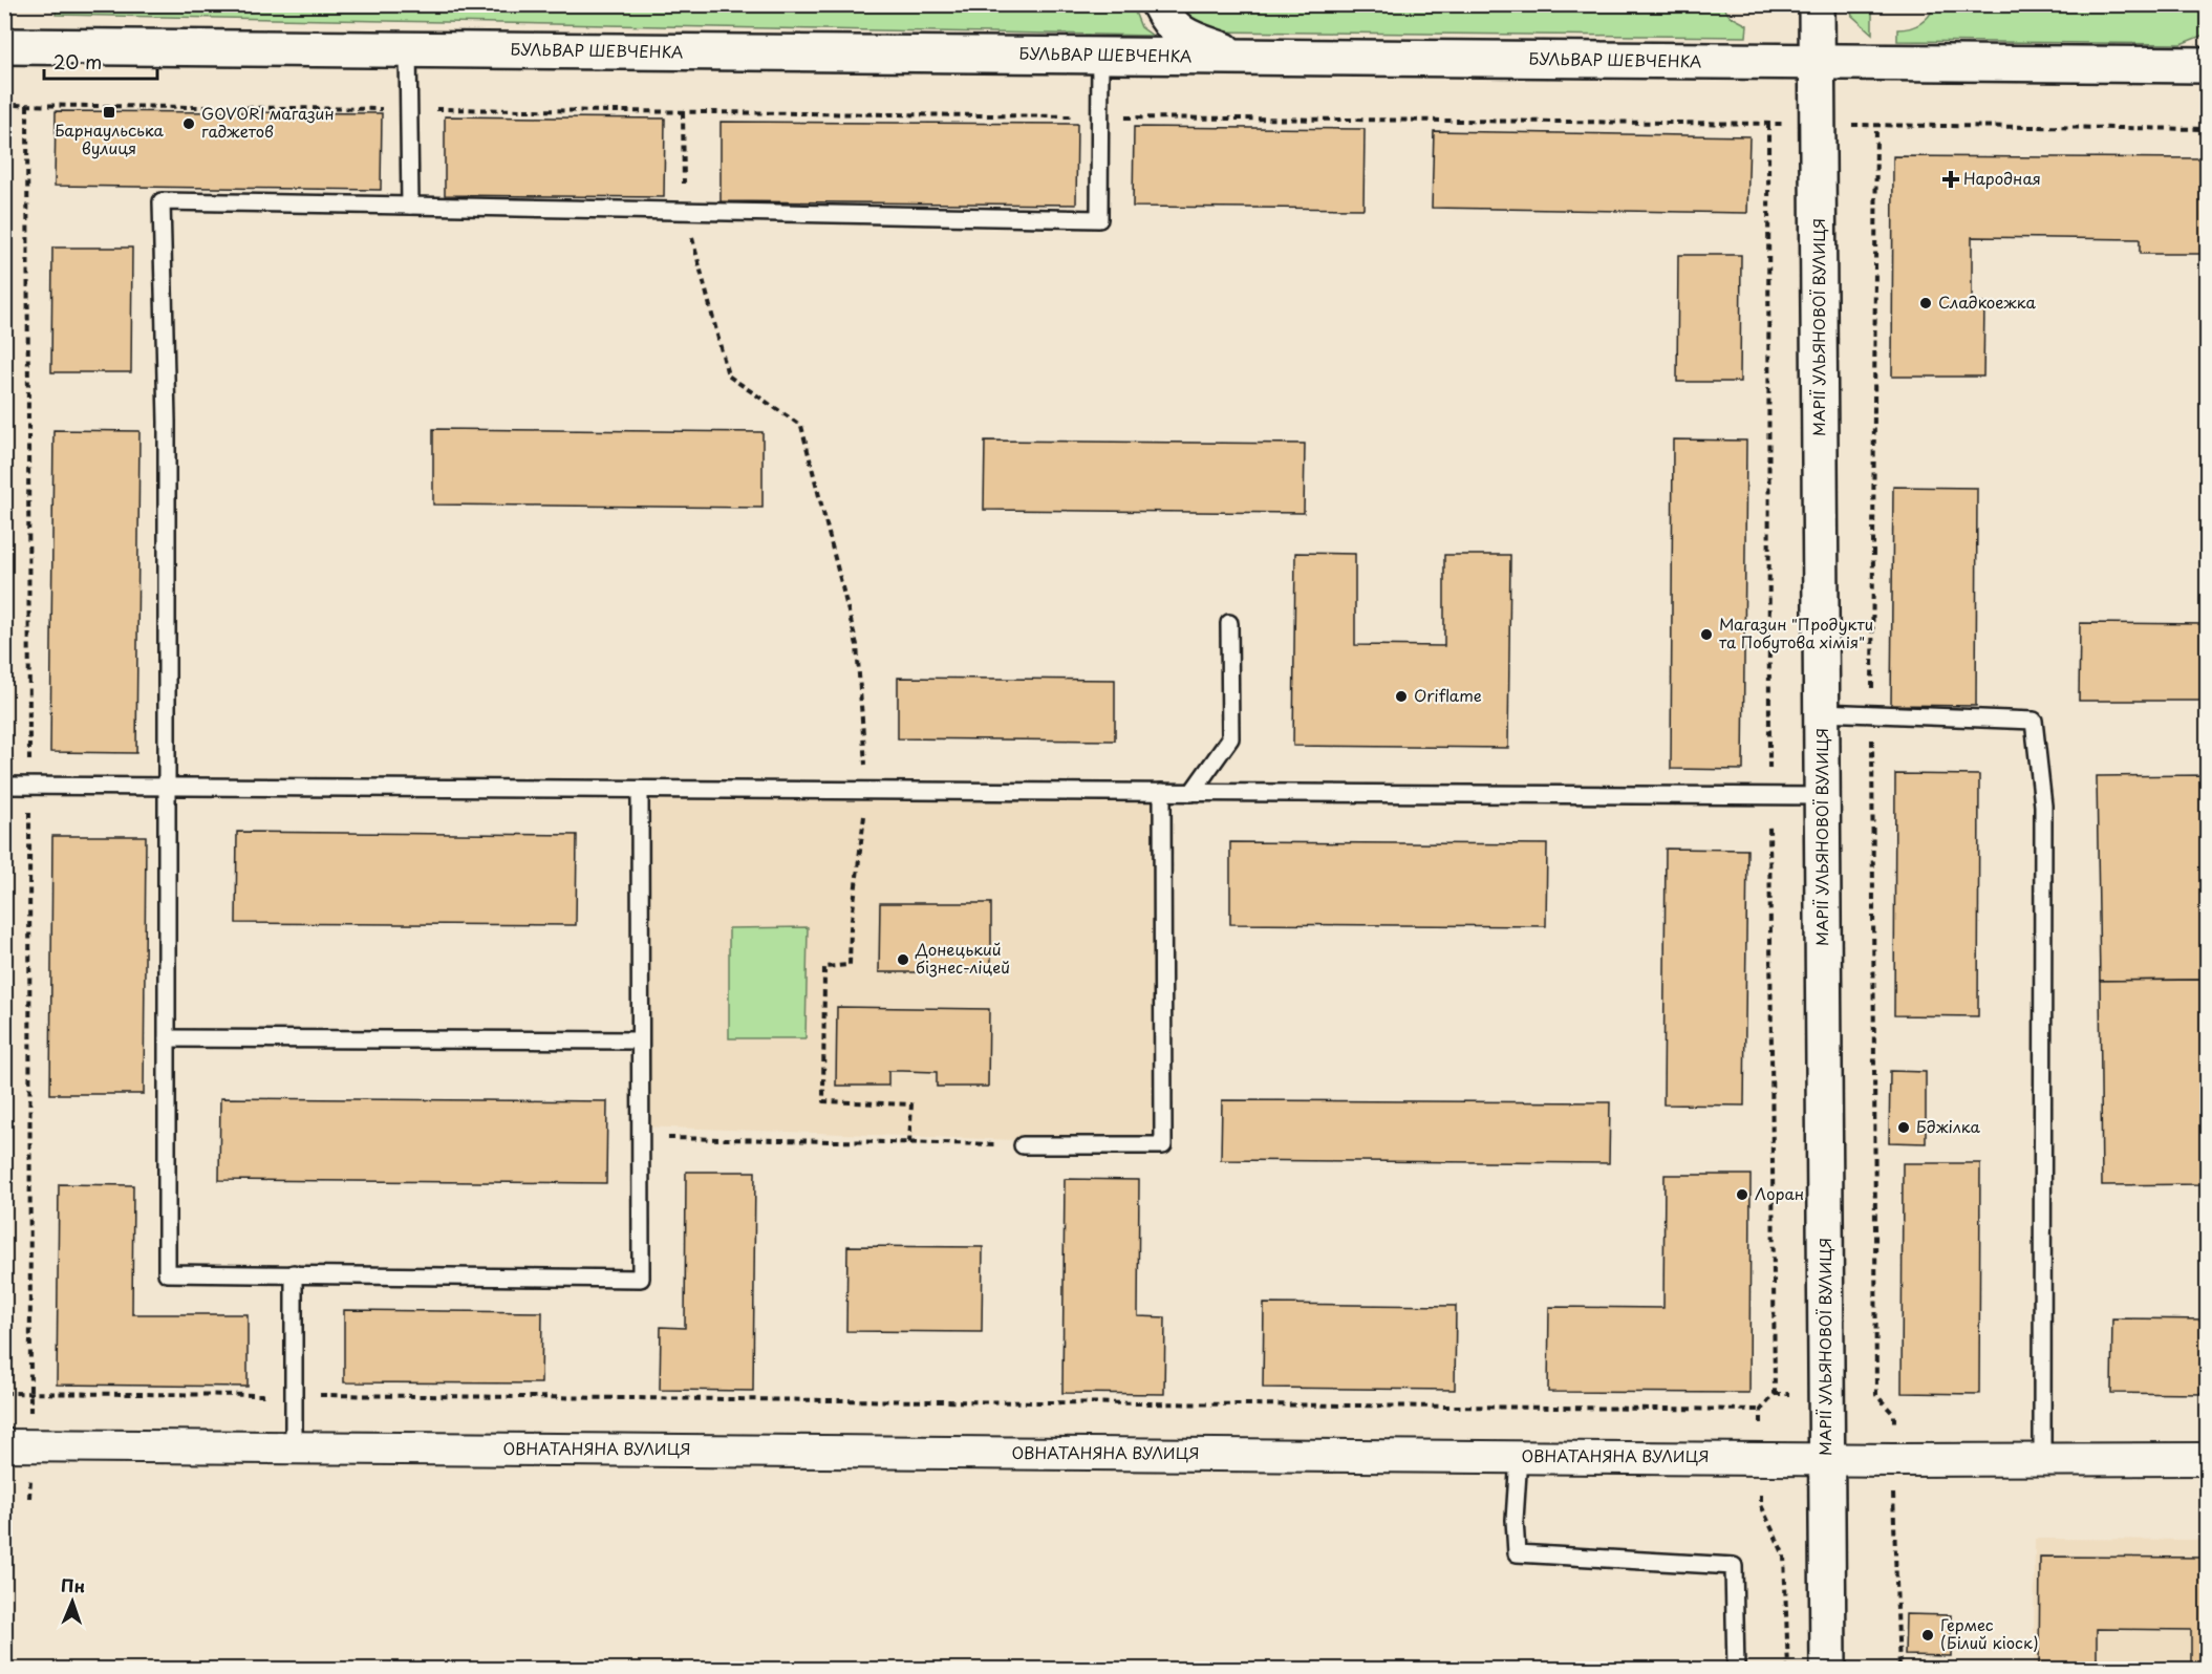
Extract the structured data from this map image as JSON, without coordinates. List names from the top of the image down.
{
  "streets": {
    "main road": ["БУЛЬВАР ШЕВЧЕНКА", "МАРІЇ УЛЬЯНОВОЇ ВУЛИЦЯ"],
    "street": ["ОВНАТАНЯНА ВУЛИЦЯ"]
  },
  "crossings": [
    ["БУЛЬВАР ШЕВЧЕНКА", "МАРІЇ УЛЬЯНОВОЇ ВУЛИЦЯ"],
    ["МАРІЇ УЛЬЯНОВОЇ ВУЛИЦЯ", "ОВНАТАНЯНА ВУЛИЦЯ"]
  ],
  "places": {
    "transit": ["Барнаульська вулиця"],
    "other": [
      "GOVORI магазин гаджетов",
      "Сладкоежка",
      "Магазин \"Продукти та Побутова хімія\"",
      "Oriflame",
      "Донецький бізнес-ліцей",
      "Бджілка",
      "Лоран",
      "Гермес (Білий кіоск)"
    ],
    "health": ["Народная"]
  },
  "scale_bar": "20 m",
  "north": "top"
}
